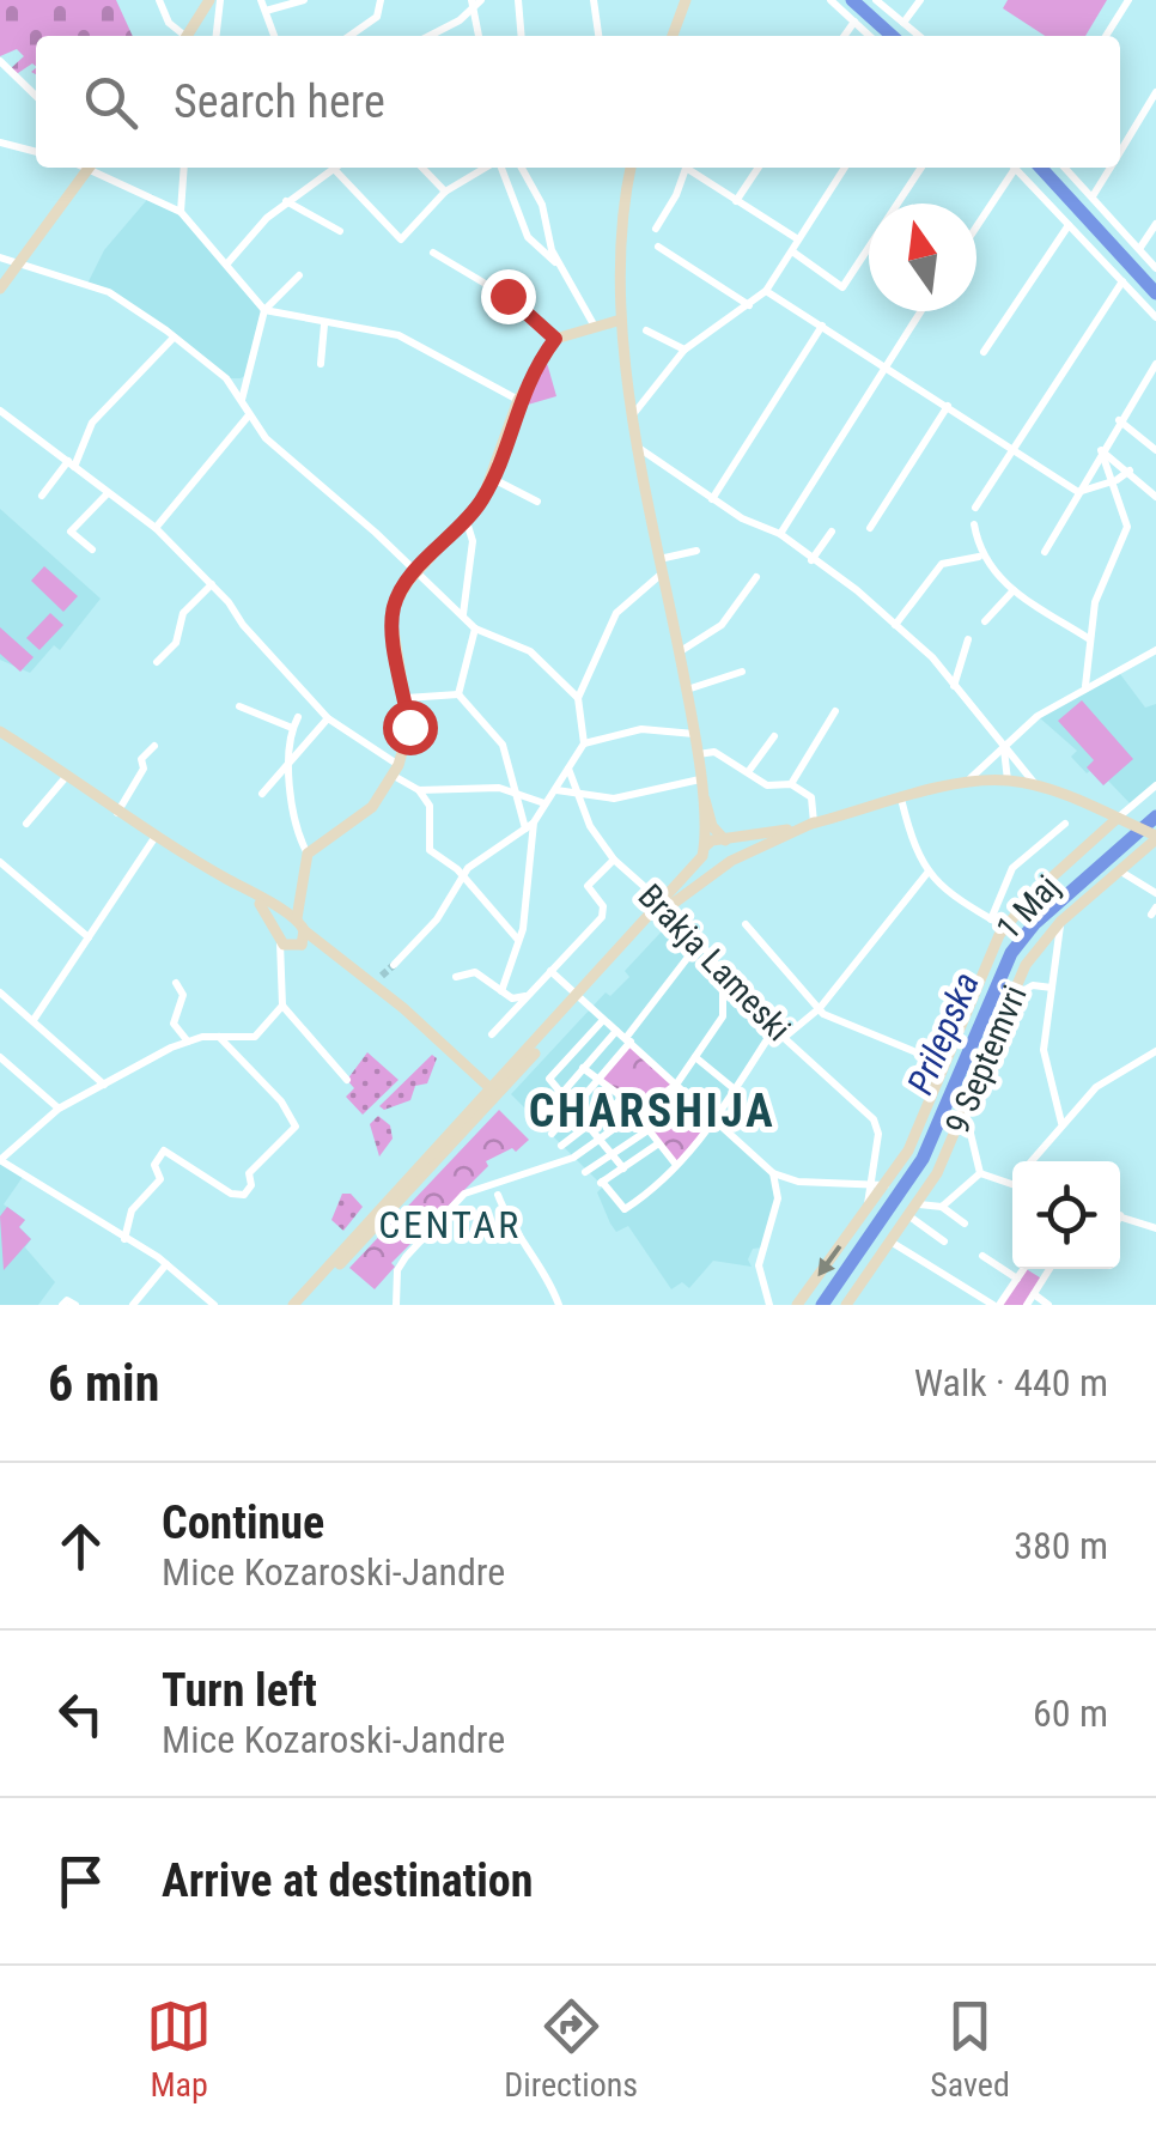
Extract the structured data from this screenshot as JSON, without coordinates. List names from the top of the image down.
{
  "streets": {
    "street": ["1 Maj", "Brakja Lameski", "9 Septemvri"]
  },
  "crossings": [
    ["1 Maj", "Brakja Lameski"]
  ],
  "districts": ["CHARSHIJA", "CENTAR"],
  "water": ["Prilepska"],
  "north": "top",
  "page": {
    "search": "Search here",
    "heading": ["6 min", "Walk · 440 m"],
    "list": [
      ["Continue", "Mice Kozaroski-Jandre", "380 m"],
      ["Turn left", "Mice Kozaroski-Jandre", "60 m"],
      "Arrive at destination"
    ],
    "nav": ["Map", "Directions", "Saved"]
  }
}
